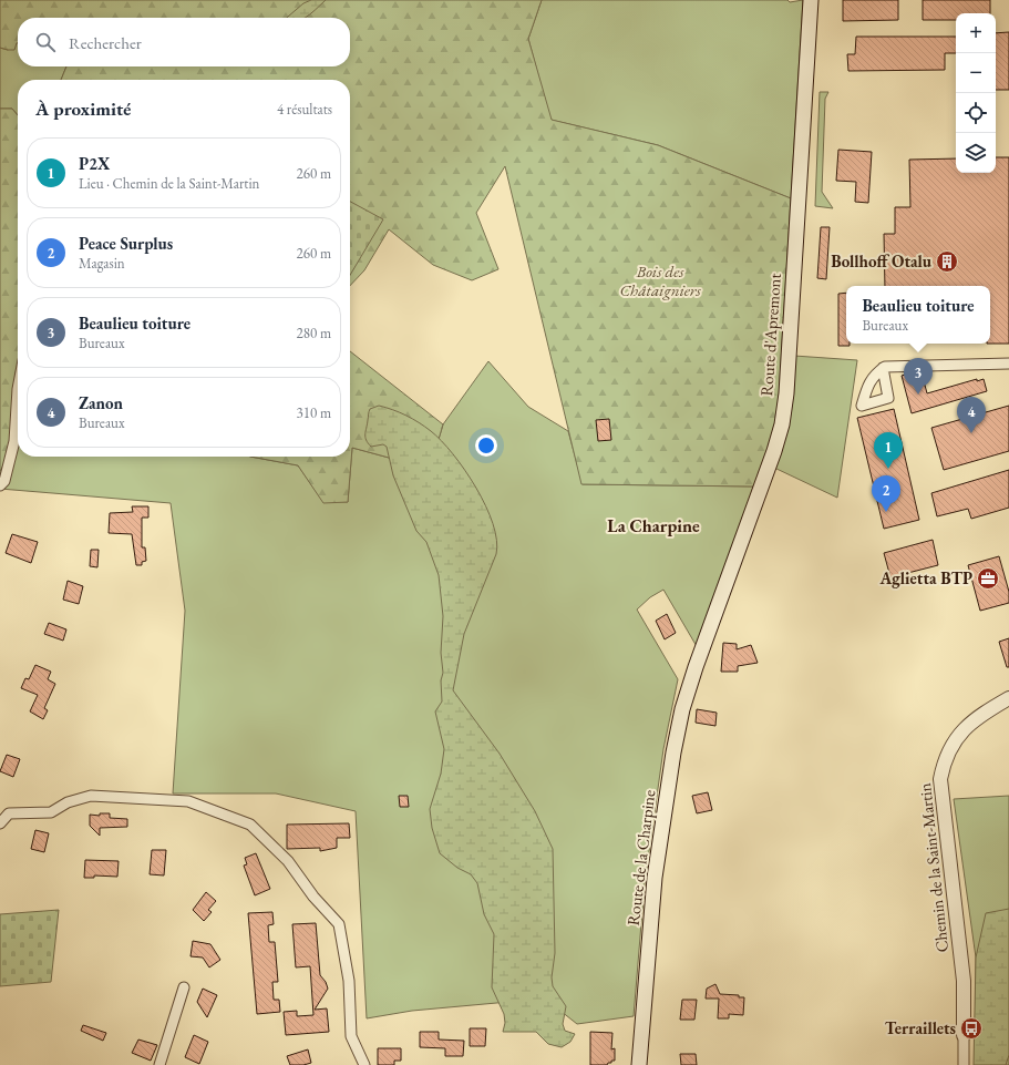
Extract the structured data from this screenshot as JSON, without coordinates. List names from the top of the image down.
{
  "streets": {
    "main road": ["Route d'Apremont", "Route de la Charpine"],
    "street": ["Chemin de la Saint-Martin"]
  },
  "crossings": [
    ["Route d'Apremont", "Route de la Charpine"]
  ],
  "districts": ["La Charpine"],
  "parks": ["Bois des Châtaigniers"],
  "places": {
    "building": ["Bollhoff Otalu"],
    "office": ["Aglietta BTP"],
    "bus stop": ["Terraillets"]
  },
  "page": {
    "map_buttons": ["+", "−"],
    "search": "Rechercher",
    "heading": ["À proximité", "4 résultats"],
    "list": [
      {
        "mark": "1",
        "name": "P2X",
        "note": "Lieu · Chemin de la Saint-Martin",
        "value": "260 m"
      },
      {
        "mark": "2",
        "name": "Peace Surplus",
        "note": "Magasin",
        "value": "260 m"
      },
      {
        "mark": "3",
        "name": "Beaulieu toiture",
        "note": "Bureaux",
        "value": "280 m"
      },
      {
        "mark": "4",
        "name": "Zanon",
        "note": "Bureaux",
        "value": "310 m"
      }
    ],
    "popup": ["Beaulieu toiture", "Bureaux"],
    "pins": [
      "3",
      "4",
      "1",
      "2"
    ]
  }
}
